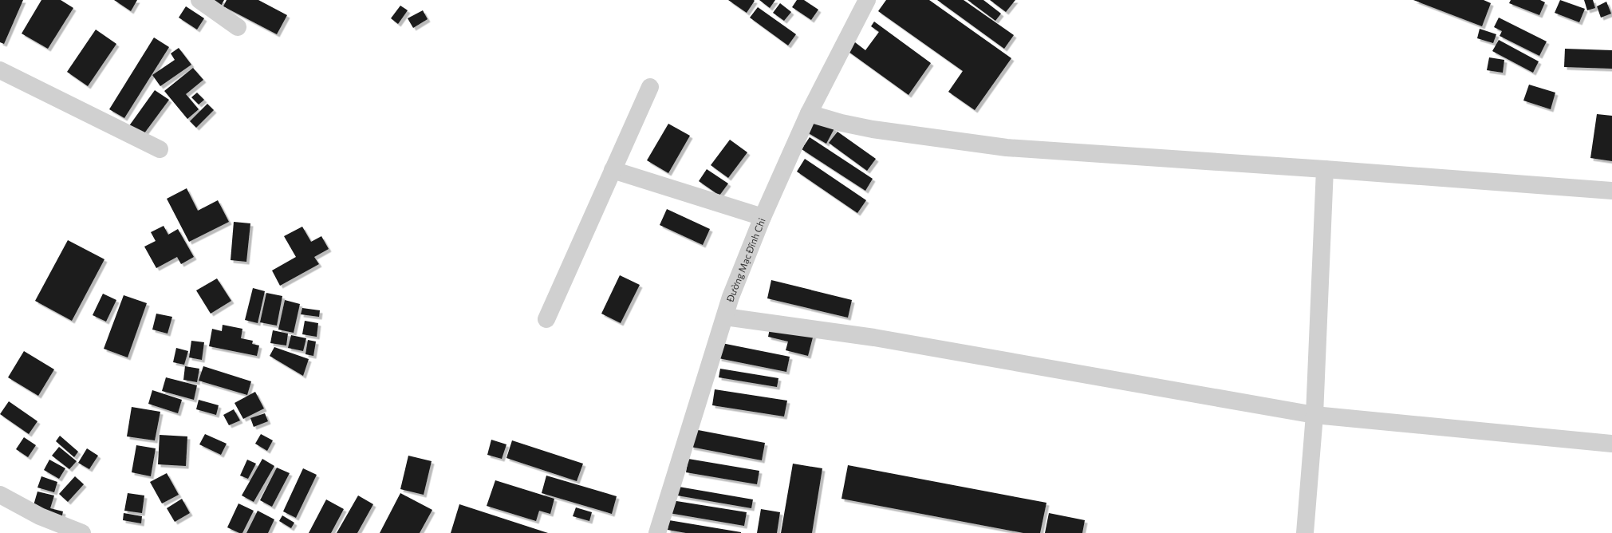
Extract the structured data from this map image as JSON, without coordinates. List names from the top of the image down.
{
  "streets": {
    "street": ["Đường Mạc Đĩnh Chi"]
  }
}
